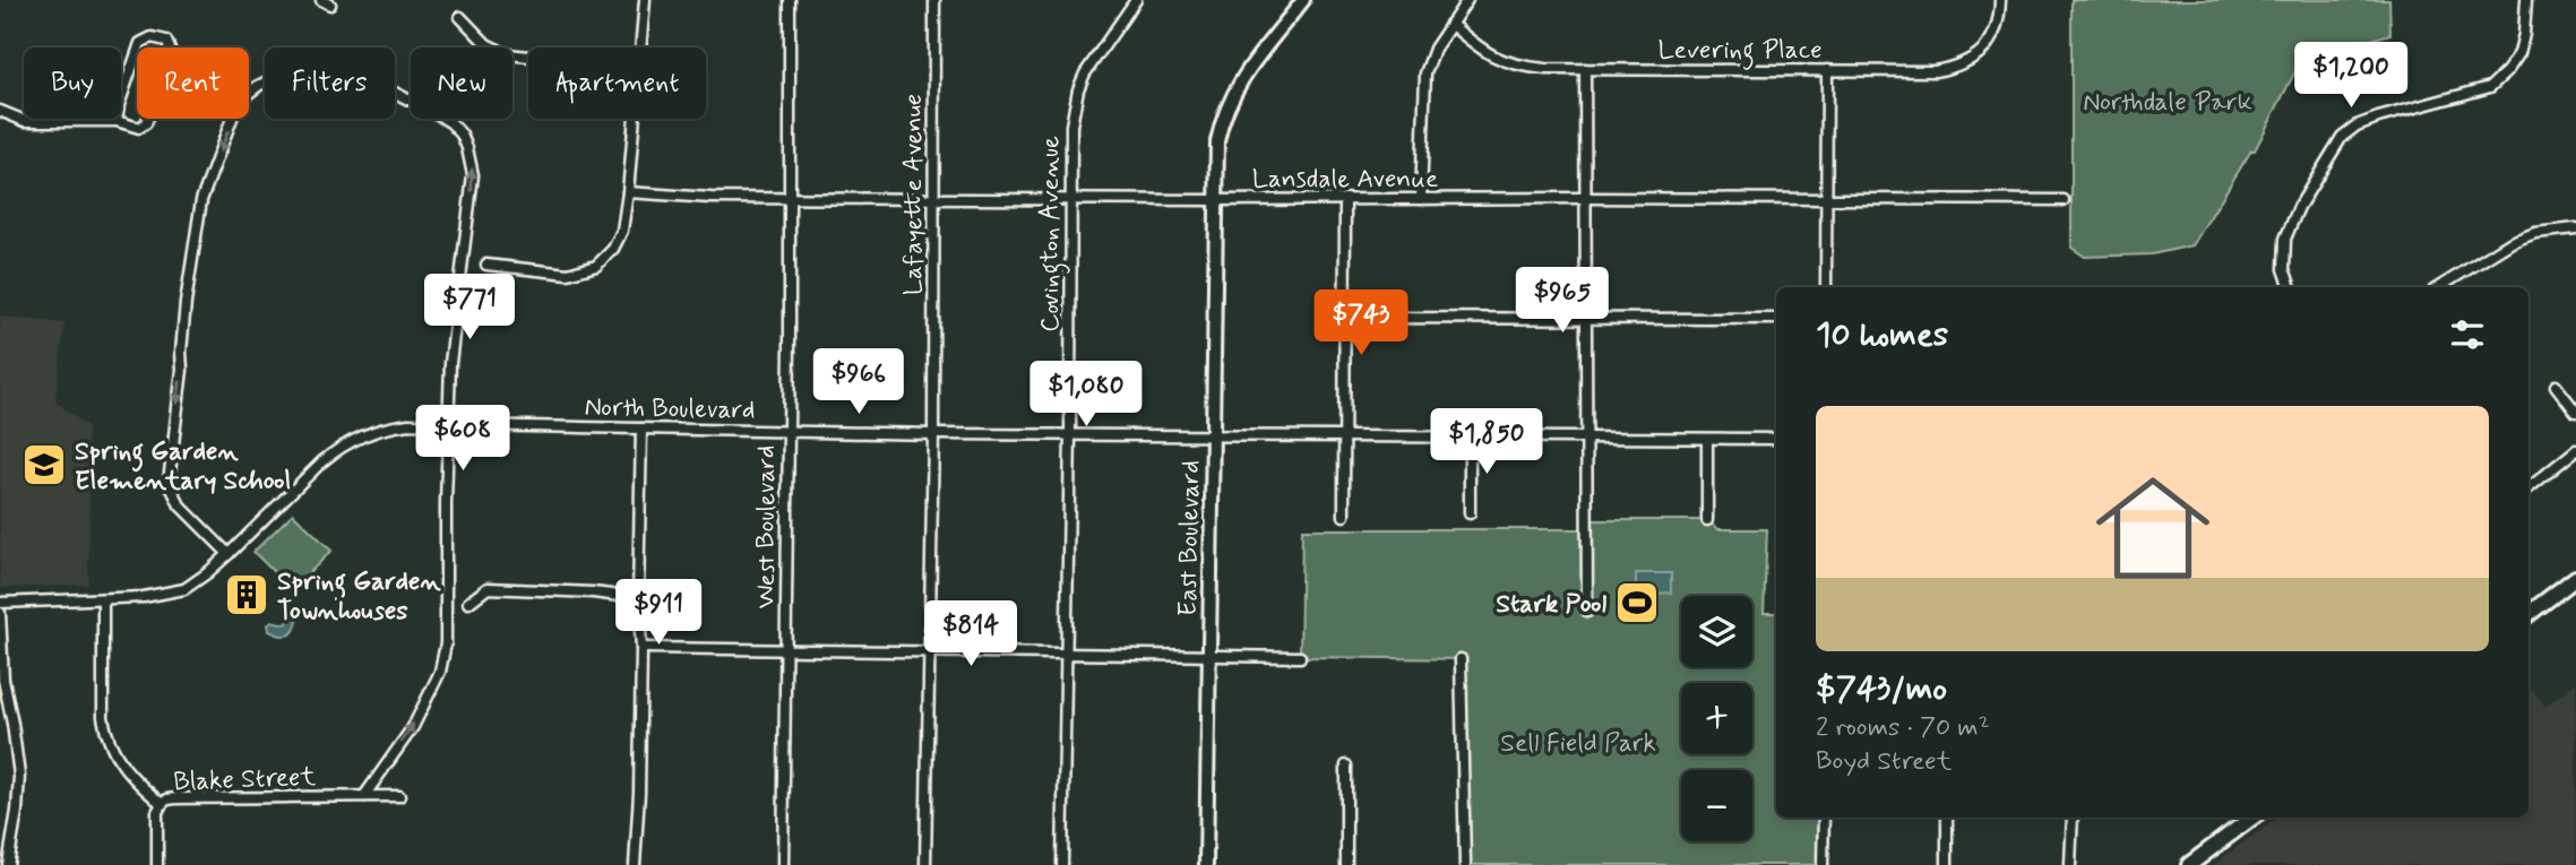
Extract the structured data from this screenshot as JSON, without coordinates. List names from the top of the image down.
{
  "streets": {
    "street": [
      "Levering Place",
      "Lansdale Avenue",
      "Lafayette Avenue",
      "Covington Avenue",
      "North Boulevard",
      "West Boulevard",
      "East Boulevard",
      "Blake Street"
    ]
  },
  "crossings": [
    ["Lansdale Avenue", "Lafayette Avenue"],
    ["Lansdale Avenue", "Covington Avenue"],
    ["Lansdale Avenue", "West Boulevard"],
    ["Lansdale Avenue", "East Boulevard"],
    ["Lafayette Avenue", "North Boulevard"],
    ["Covington Avenue", "North Boulevard"],
    ["North Boulevard", "West Boulevard"],
    ["North Boulevard", "East Boulevard"],
    ["North Boulevard", "Blake Street"]
  ],
  "parks": ["Northdale Park", "Sell Field Park"],
  "places": {
    "school or university": ["Spring Garden Elementary School"],
    "building": ["Spring Garden Townhouses"],
    "sports": ["Stark Pool"]
  },
  "page": {
    "price": [
      "$1,200",
      "$965",
      "$771",
      "$743",
      "$966",
      "$1,080",
      "$608",
      "$1,850",
      "$911",
      "$814"
    ],
    "chip": [
      "Buy",
      "Rent",
      "Filters",
      "New",
      "Apartment"
    ],
    "heading": "10 homes",
    "list": [
      {
        "name": "$743/mo",
        "note": "2 rooms · 70 m² · Boyd Street"
      }
    ],
    "map_buttons": ["+", "−"]
  }
}
